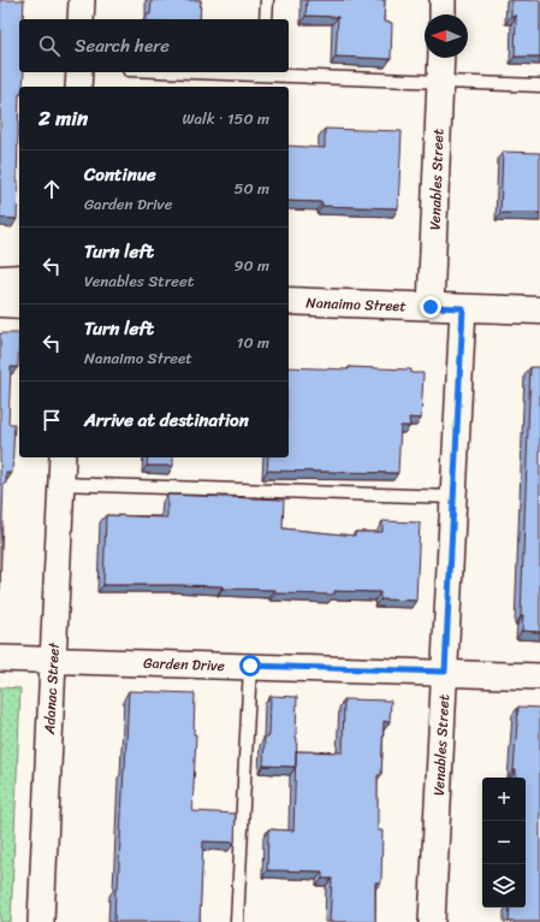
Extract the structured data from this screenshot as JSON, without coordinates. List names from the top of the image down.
{
  "streets": {
    "main road": ["Nanaimo Street"],
    "street": ["Venables Street", "Garden Drive", "Adanac Street"]
  },
  "crossings": [
    ["Venables Street", "Nanaimo Street"],
    ["Venables Street", "Garden Drive"],
    ["Garden Drive", "Adanac Street"]
  ],
  "north": "left",
  "page": {
    "search": "Search here",
    "heading": ["2 min", "Walk · 150 m"],
    "list": [
      ["Continue", "Garden Drive", "50 m"],
      ["Turn left", "Venables Street", "90 m"],
      ["Turn left", "Nanaimo Street", "10 m"],
      "Arrive at destination"
    ],
    "map_buttons": ["+", "−"]
  }
}
